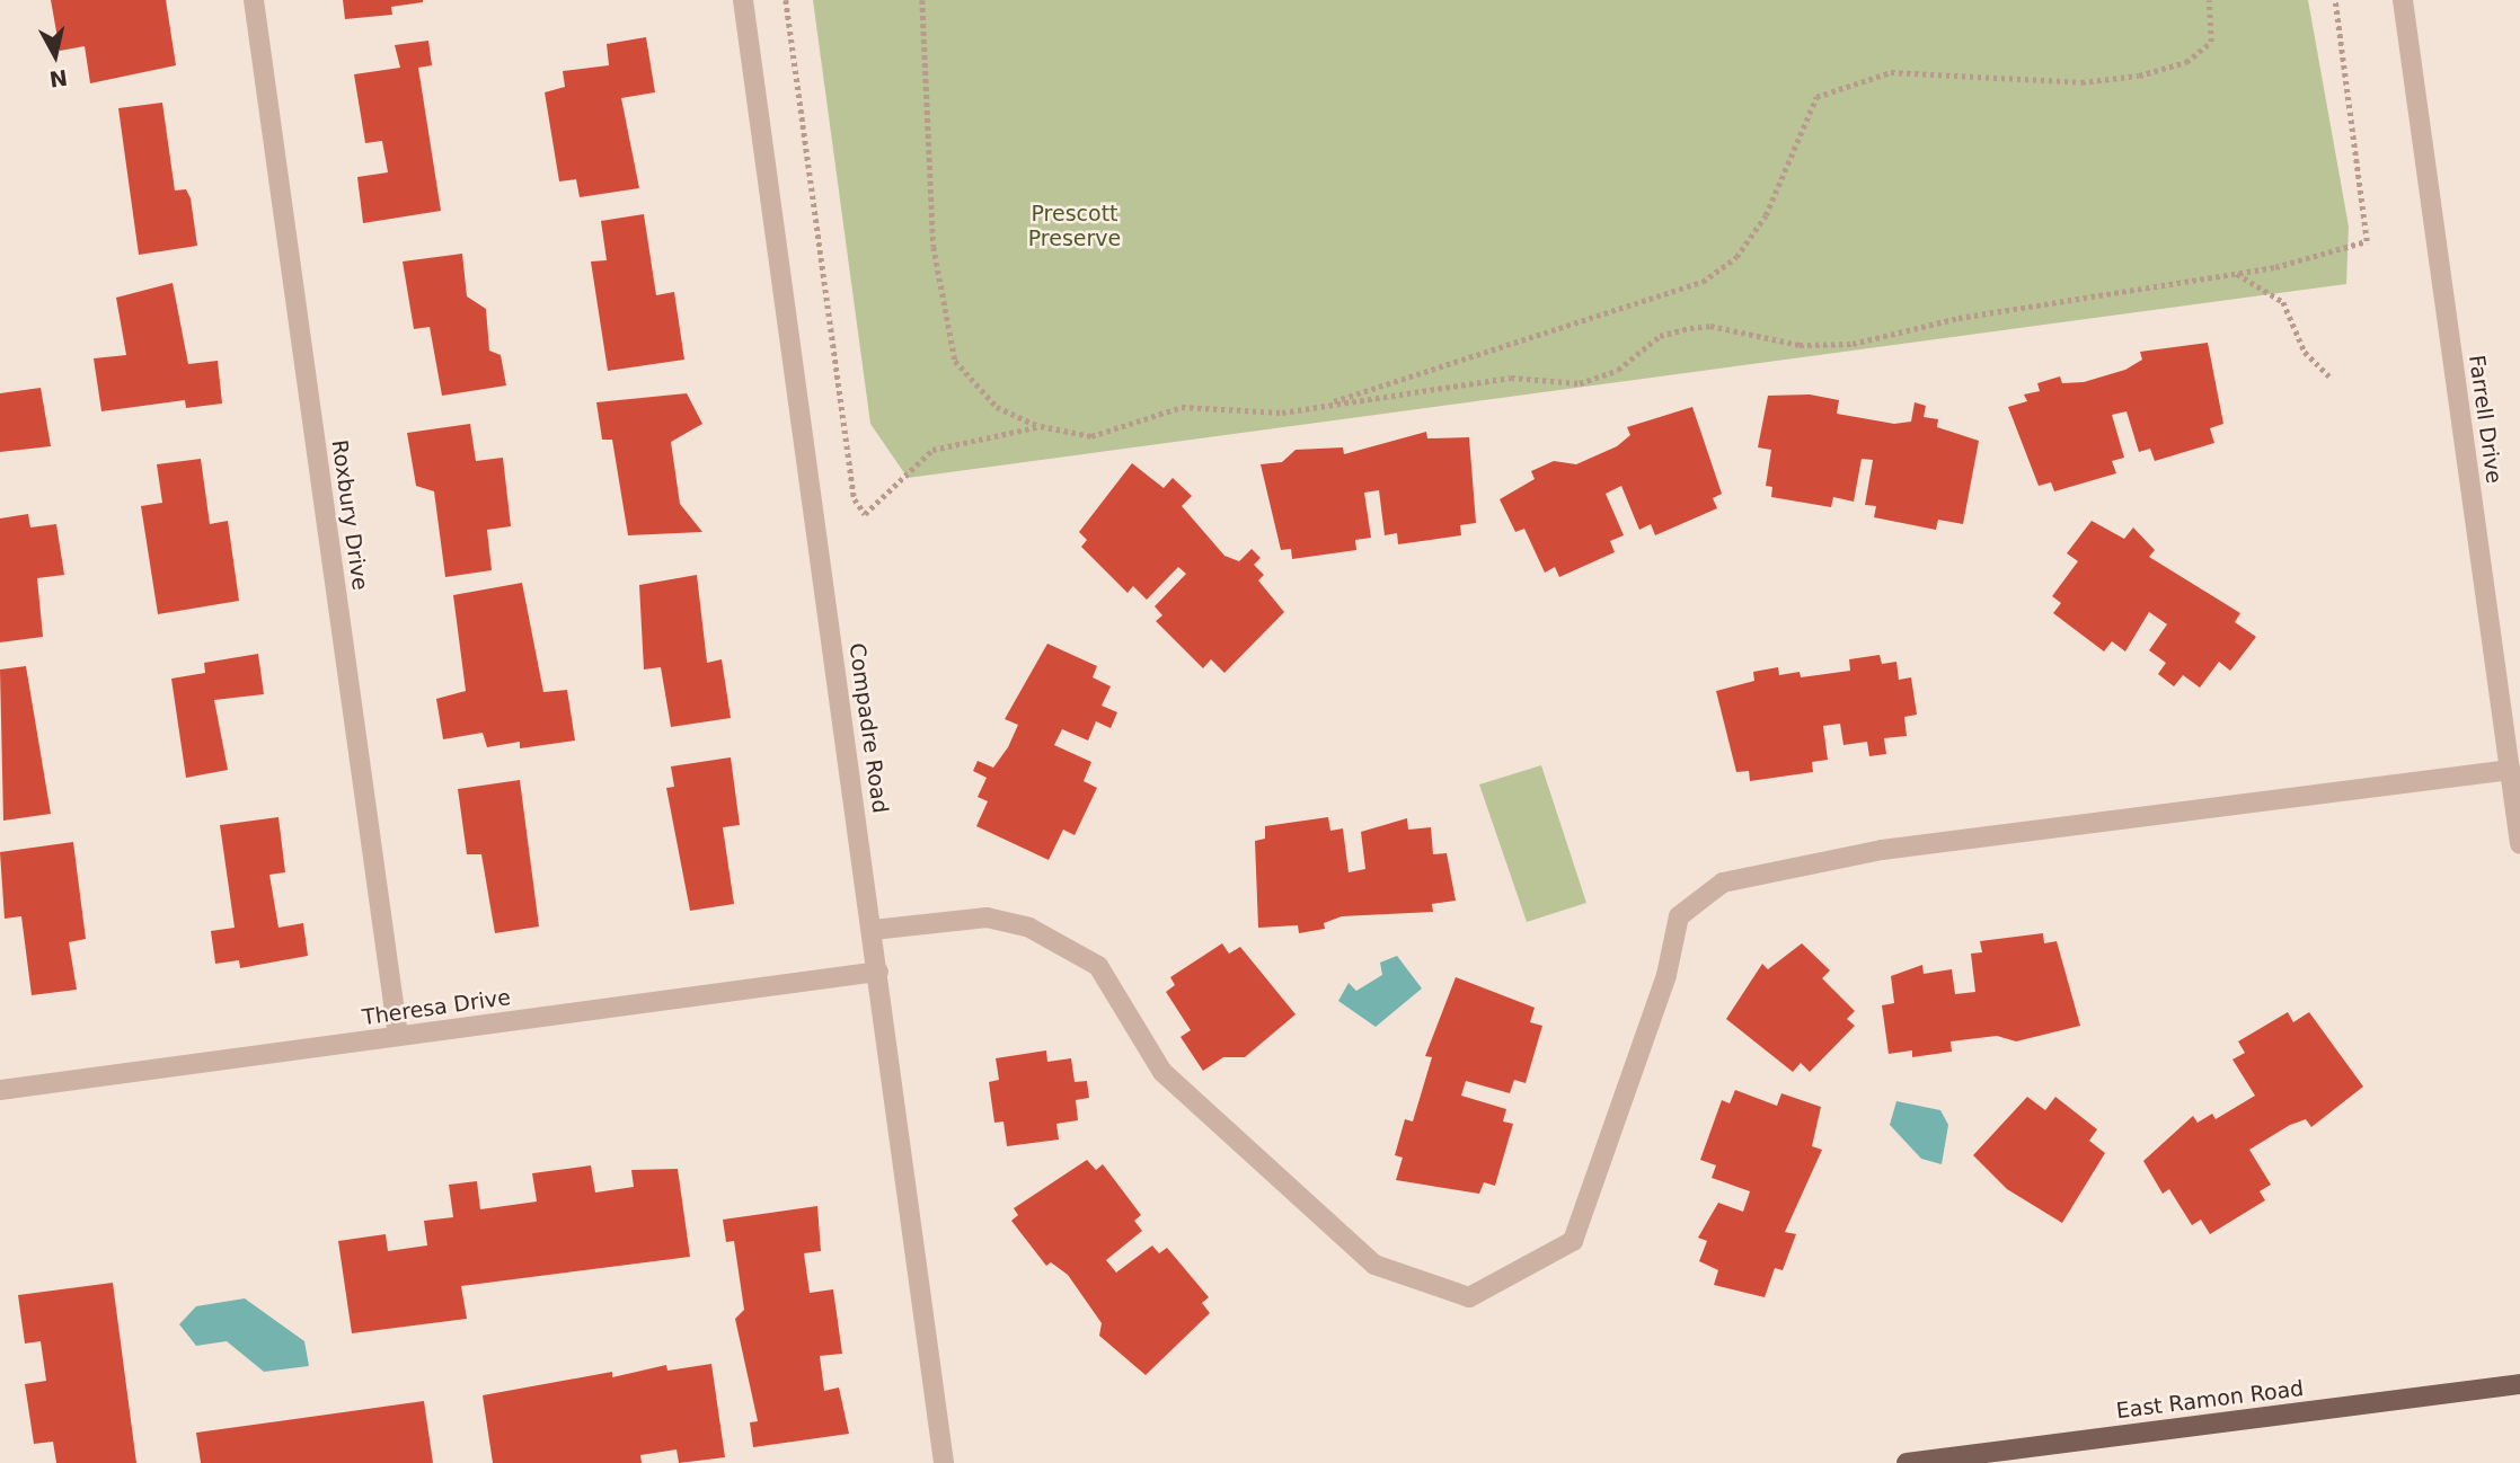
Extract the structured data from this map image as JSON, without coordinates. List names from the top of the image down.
{
  "streets": {
    "main road": ["East Ramon Road"],
    "street": [
      "Farrell Drive",
      "Roxbury Drive",
      "Compadre Road",
      "Theresa Drive"
    ]
  },
  "crossings": [
    ["Roxbury Drive", "Theresa Drive"],
    ["Compadre Road", "Theresa Drive"]
  ],
  "parks": ["Prescott Preserve"],
  "north": "bottom"
}
